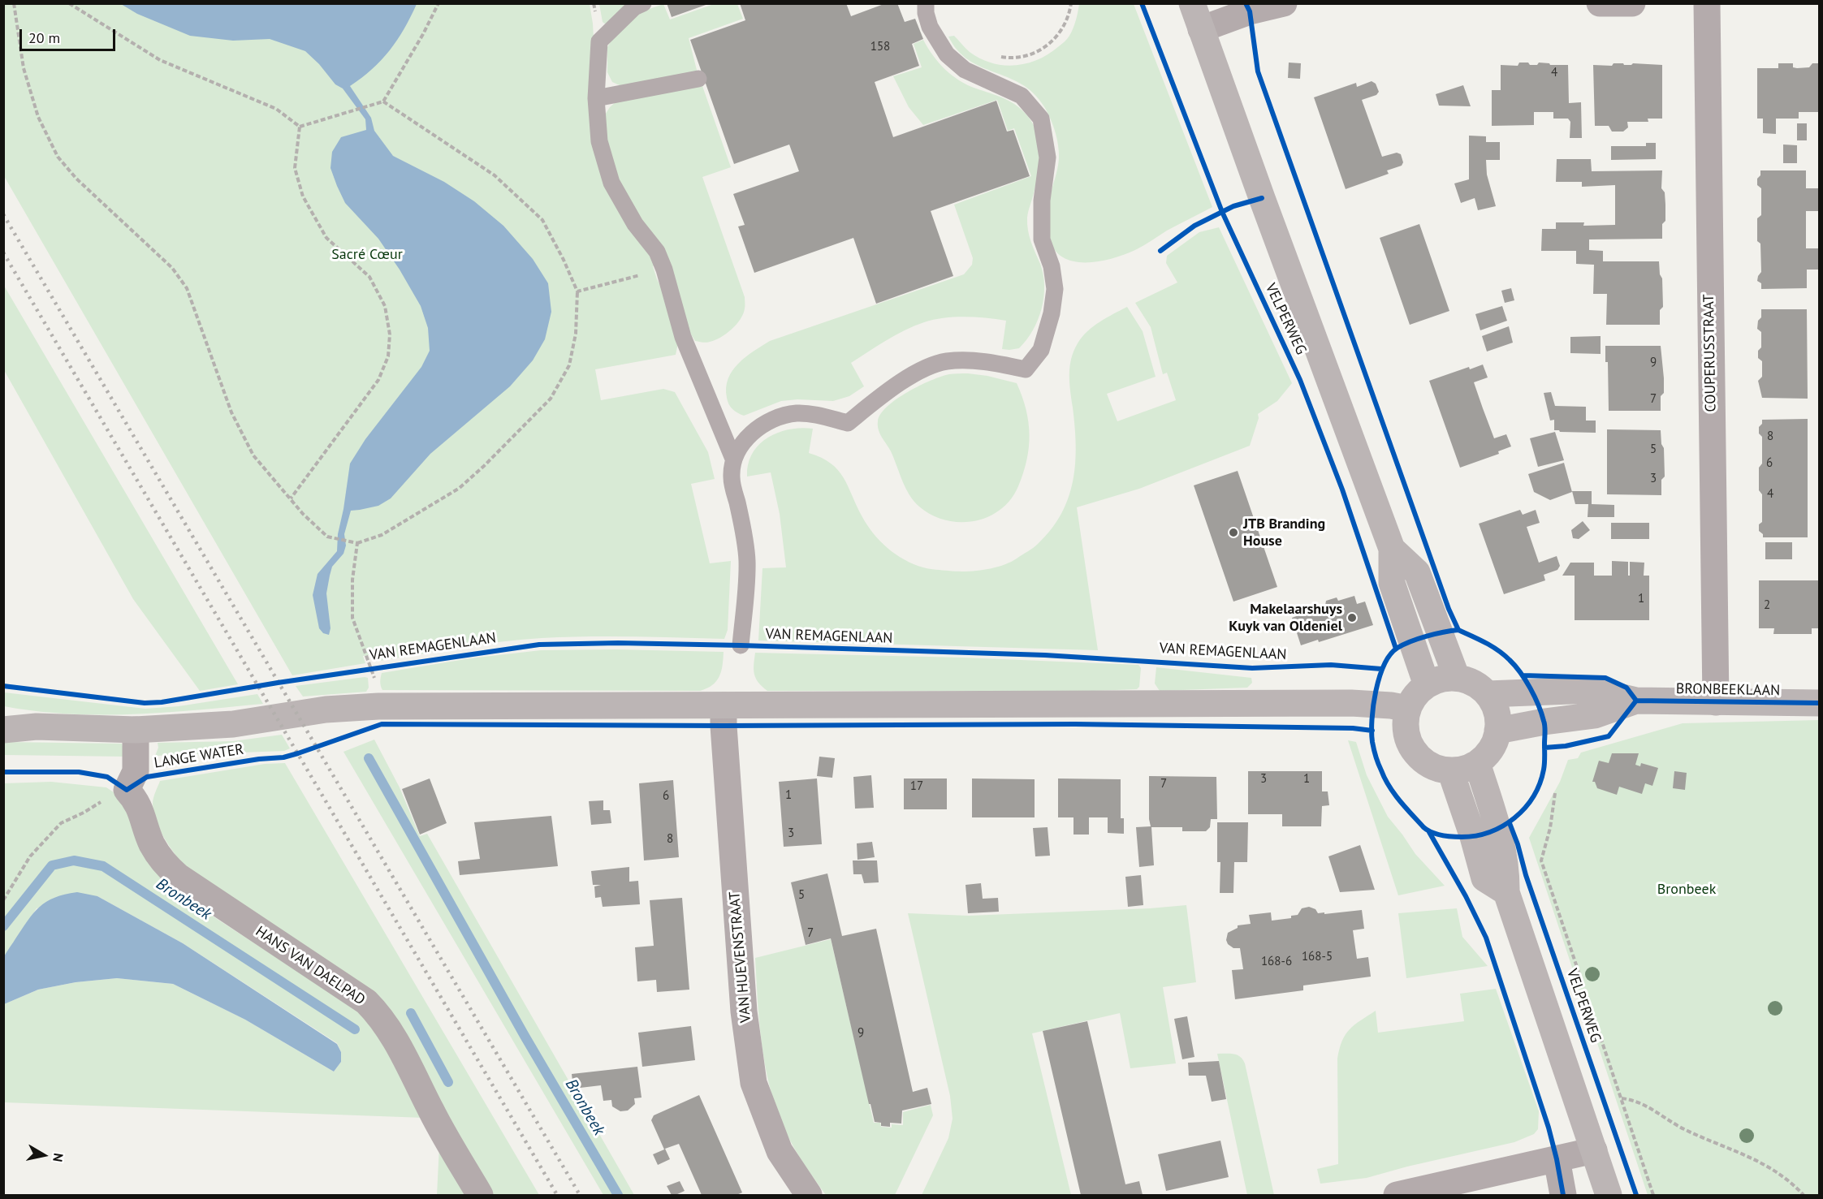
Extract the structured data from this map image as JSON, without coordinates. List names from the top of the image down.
{
  "streets": {
    "street": [
      "VELPERWEG",
      "COUPERUSSTRAAT",
      "BRONBEEKLAAN",
      "LANGE WATER",
      "VAN HUEVENSTRAAT",
      "HANS VAN DAELPAD"
    ],
    "cycle path": ["VAN REMAGENLAAN"]
  },
  "crossings": [
    ["VELPERWEG", "BRONBEEKLAAN"],
    ["COUPERUSSTRAAT", "BRONBEEKLAAN"],
    ["LANGE WATER", "HANS VAN DAELPAD"]
  ],
  "water": ["Bronbeek"],
  "parks": ["Sacré Cœur", "Bronbeek"],
  "places": ["JTB Branding House", "Makelaarshuys Kuyk van Oldeniel"],
  "house_numbers": [
    "158",
    "4",
    "9",
    "7",
    "8",
    "5",
    "6",
    "3",
    "4",
    "1",
    "2",
    "3",
    "1",
    "7",
    "17",
    "1",
    "6",
    "3",
    "8",
    "5",
    "7",
    "168-5",
    "168-6",
    "9"
  ],
  "scale_bar": "20 m",
  "north": "right"
}
